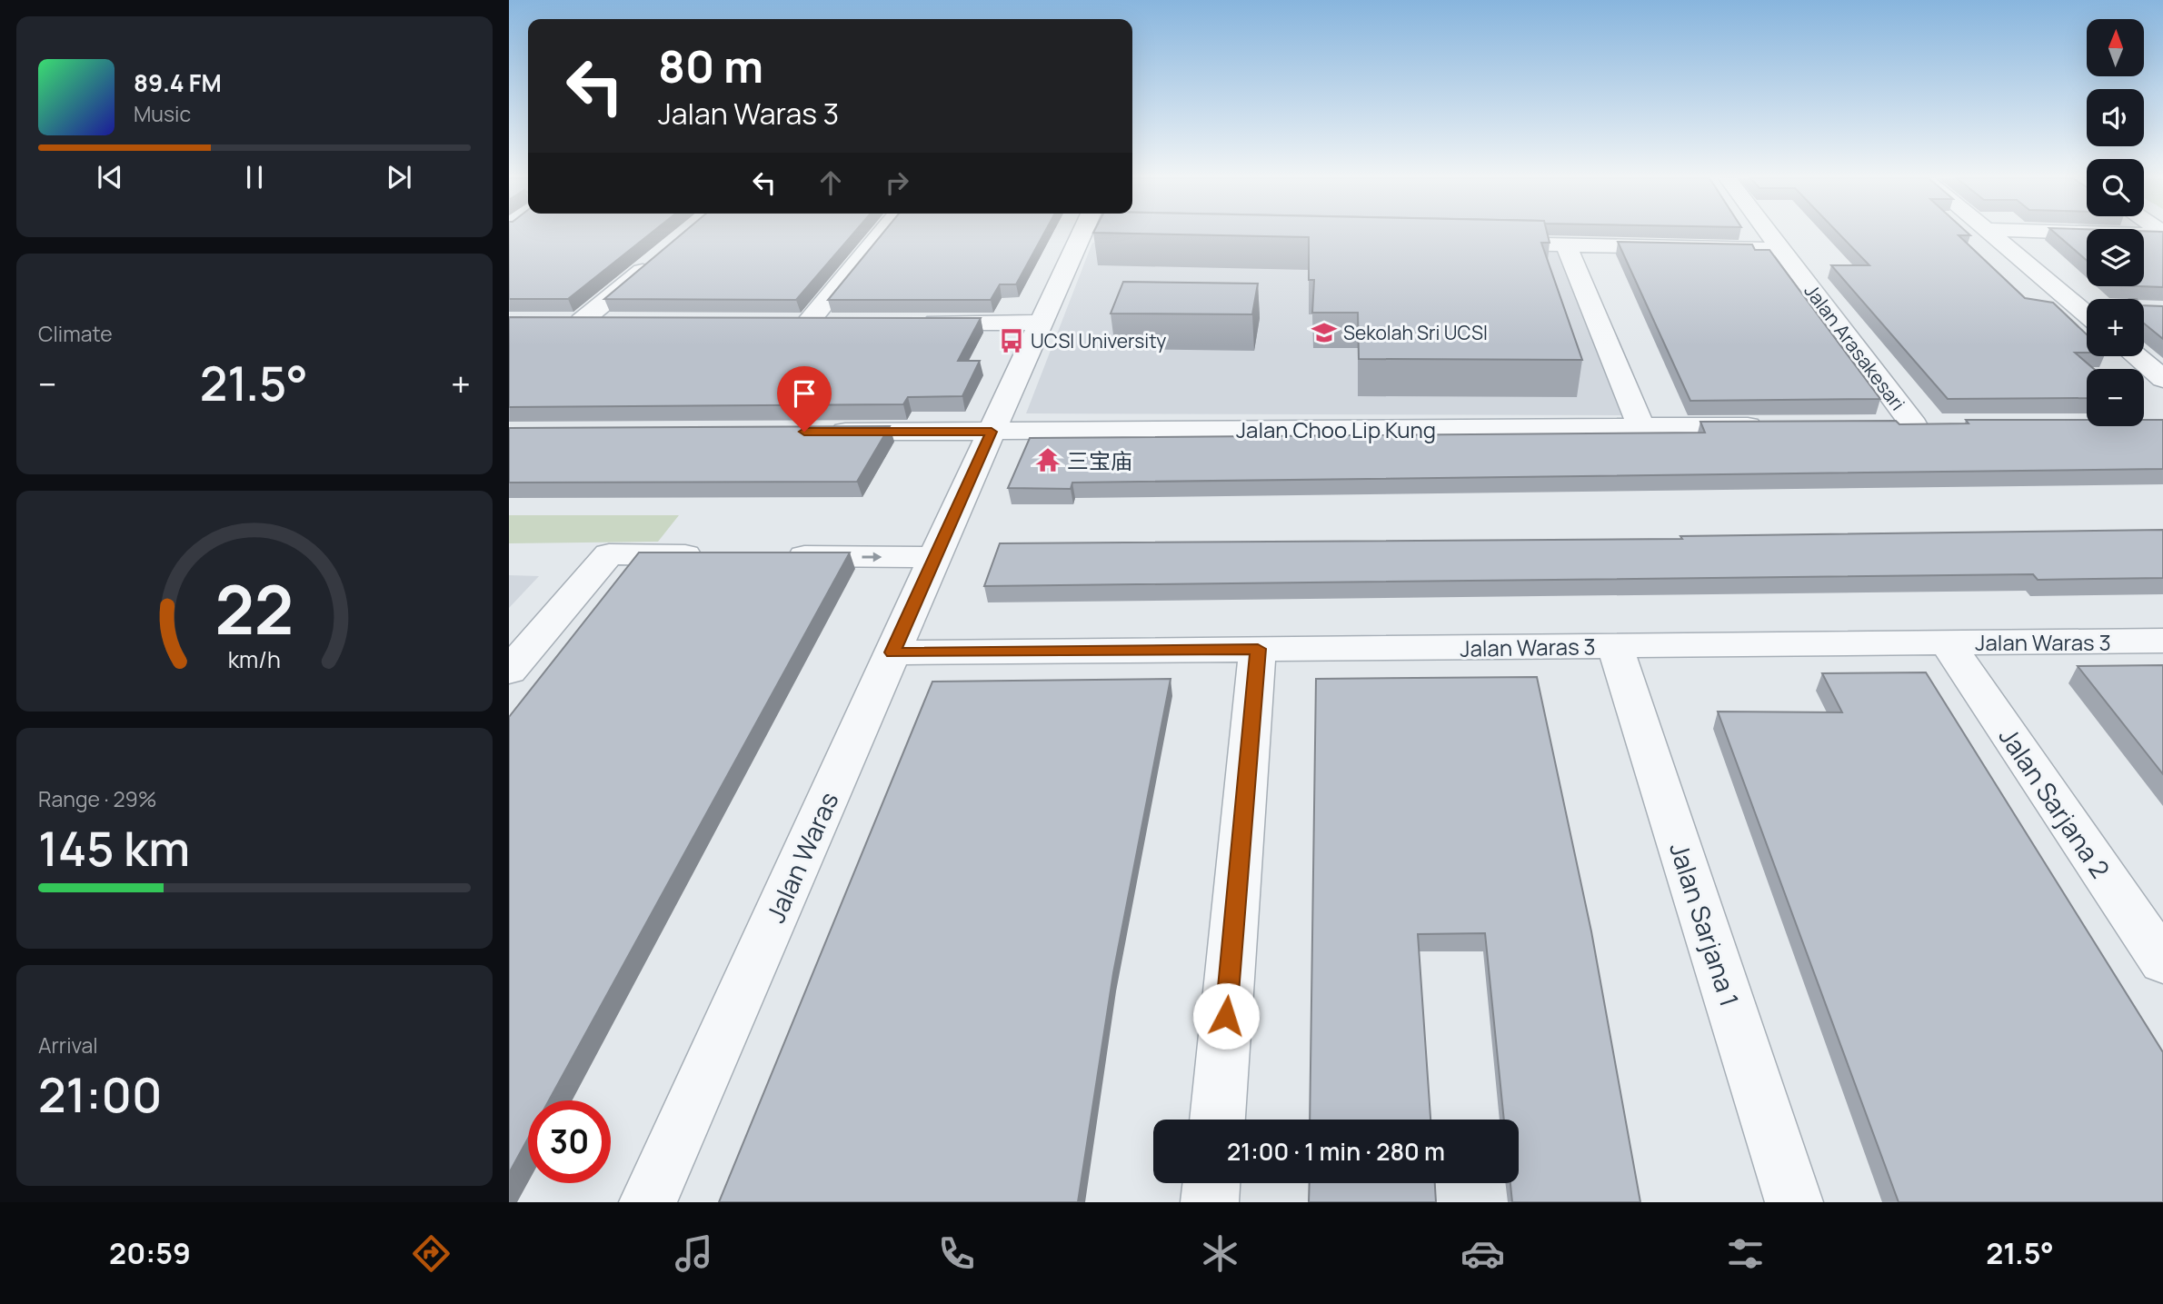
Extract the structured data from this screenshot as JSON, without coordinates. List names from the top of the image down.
{
  "streets": {
    "street": [
      "Jalan Arasakesari",
      "Jalan Choo Lip Kung",
      "Jalan Waras 3",
      "Jalan Sarjana 2",
      "Jalan Waras",
      "Jalan Sarjana 1"
    ]
  },
  "crossings": [
    ["Jalan Choo Lip Kung", "Jalan Waras"],
    ["Jalan Waras 3", "Jalan Sarjana 2"],
    ["Jalan Waras 3", "Jalan Waras"],
    ["Jalan Waras 3", "Jalan Sarjana 1"]
  ],
  "places": {
    "school or university": ["Sekolah Sri UCSI"],
    "bus stop": ["UCSI University"],
    "temple": ["三宝庙"]
  },
  "north": "top",
  "page": {
    "map_buttons": ["+", "−"],
    "turn": ["80 m", "Jalan Waras 3"],
    "song": ["89.4 FM", "Music"],
    "tile": [
      "Climate",
      ["Range · 29%", "145 km"],
      ["Arrival", "21:00"]
    ],
    "heat": ["−", "21.5°", "+"],
    "limit": "30",
    "trip": "21:00 · 1 min · 280 m",
    "tabs": ["20:59", "21.5°"],
    "gauge": ["22", "km/h"]
  }
}
